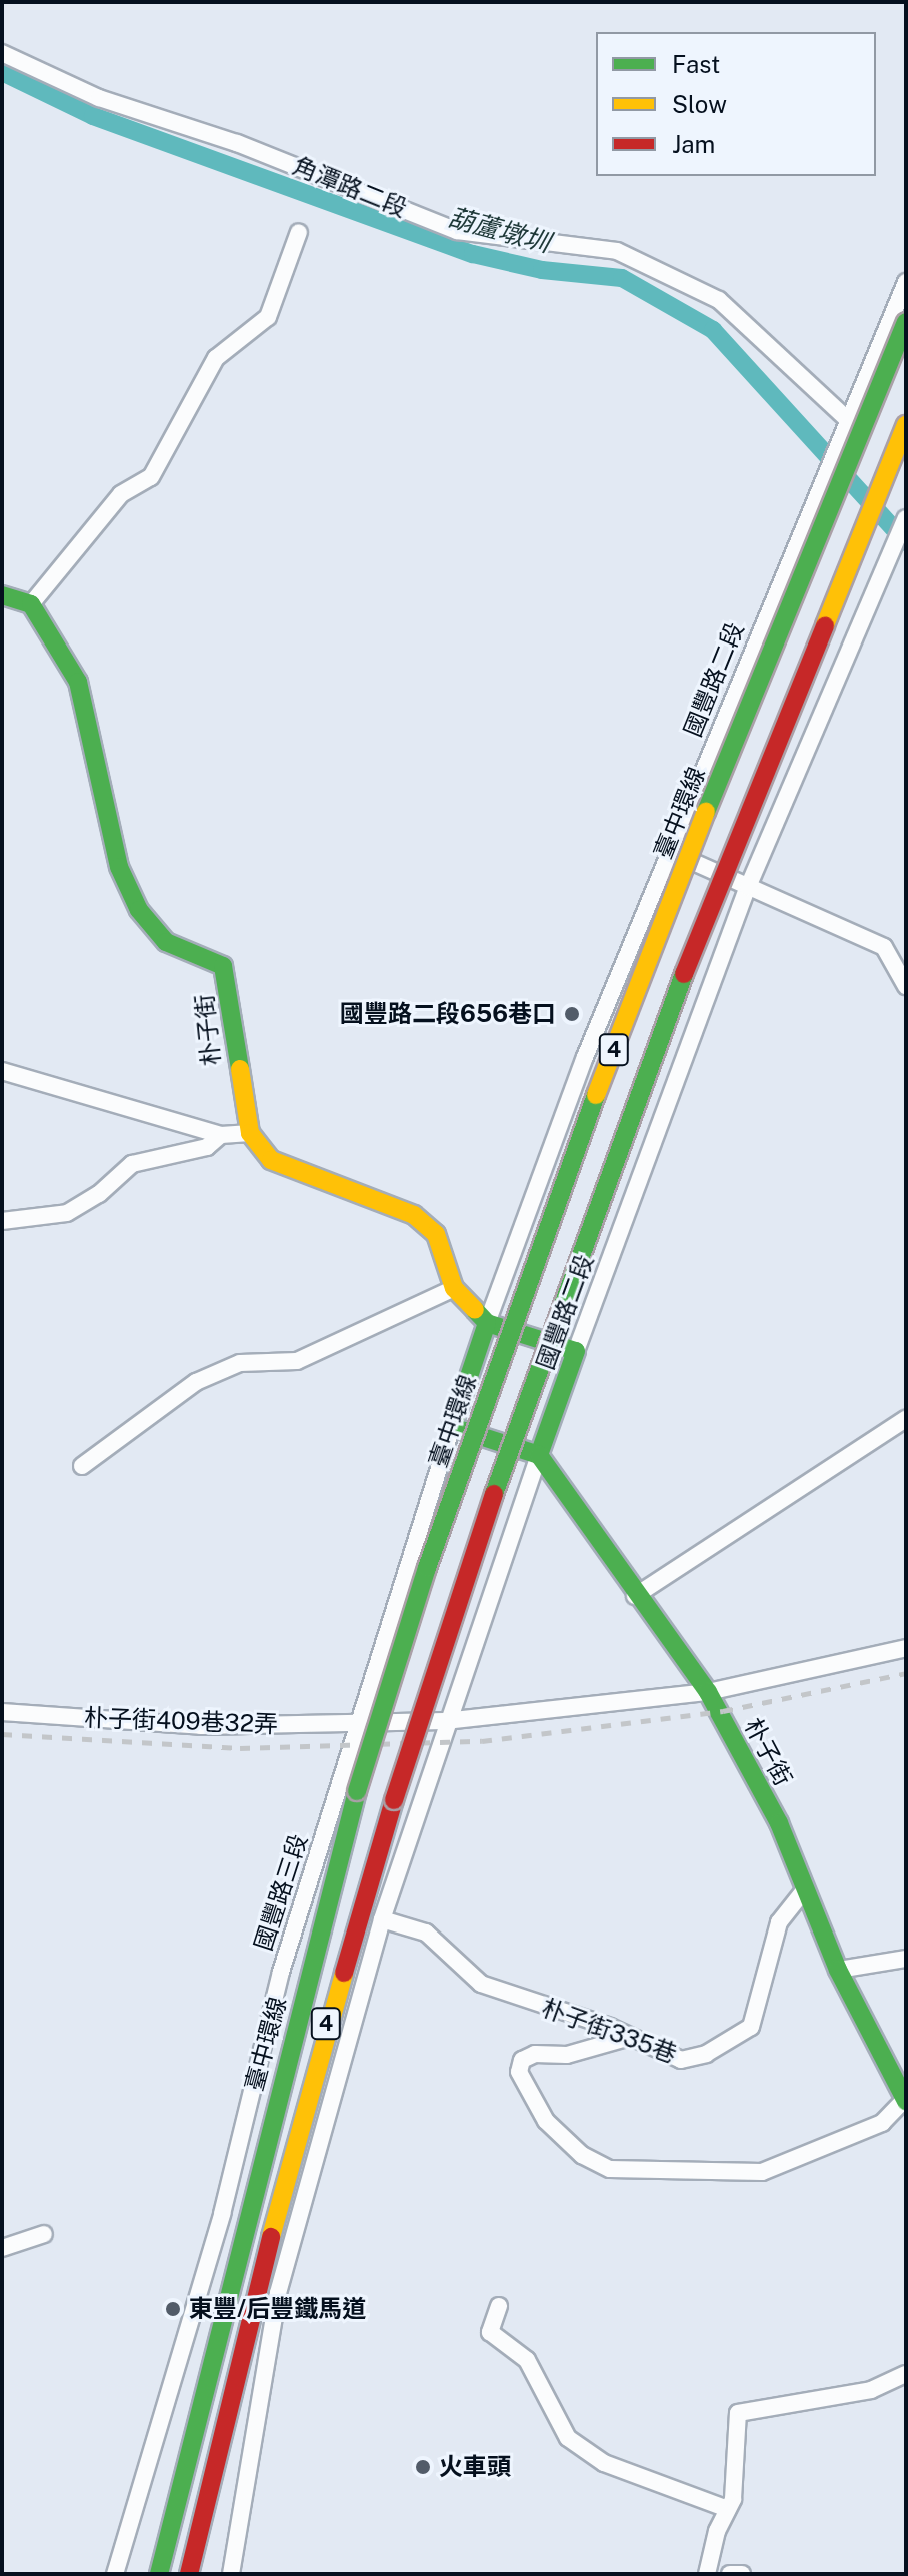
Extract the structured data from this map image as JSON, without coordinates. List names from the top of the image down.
{
  "streets": {
    "main road": [
      "國豐路二段",
      "臺中環線",
      "朴子街",
      "4",
      "國豐路三段"
    ],
    "street": ["角潭路二段", "朴子街409巷32弄", "朴子街335巷"]
  },
  "crossings": [
    ["角潭路二段", "國豐路二段"],
    ["國豐路二段", "朴子街"],
    ["國豐路二段", "國豐路三段"],
    ["朴子街", "朴子街409巷32弄"],
    ["朴子街", "朴子街335巷"],
    ["朴子街409巷32弄", "國豐路三段"]
  ],
  "water": ["葫蘆墩圳"],
  "places": ["國豐路二段656巷口", "東豐/后豐鐵馬道", "火車頭"],
  "legend": ["Fast", "Slow", "Jam"]
}
